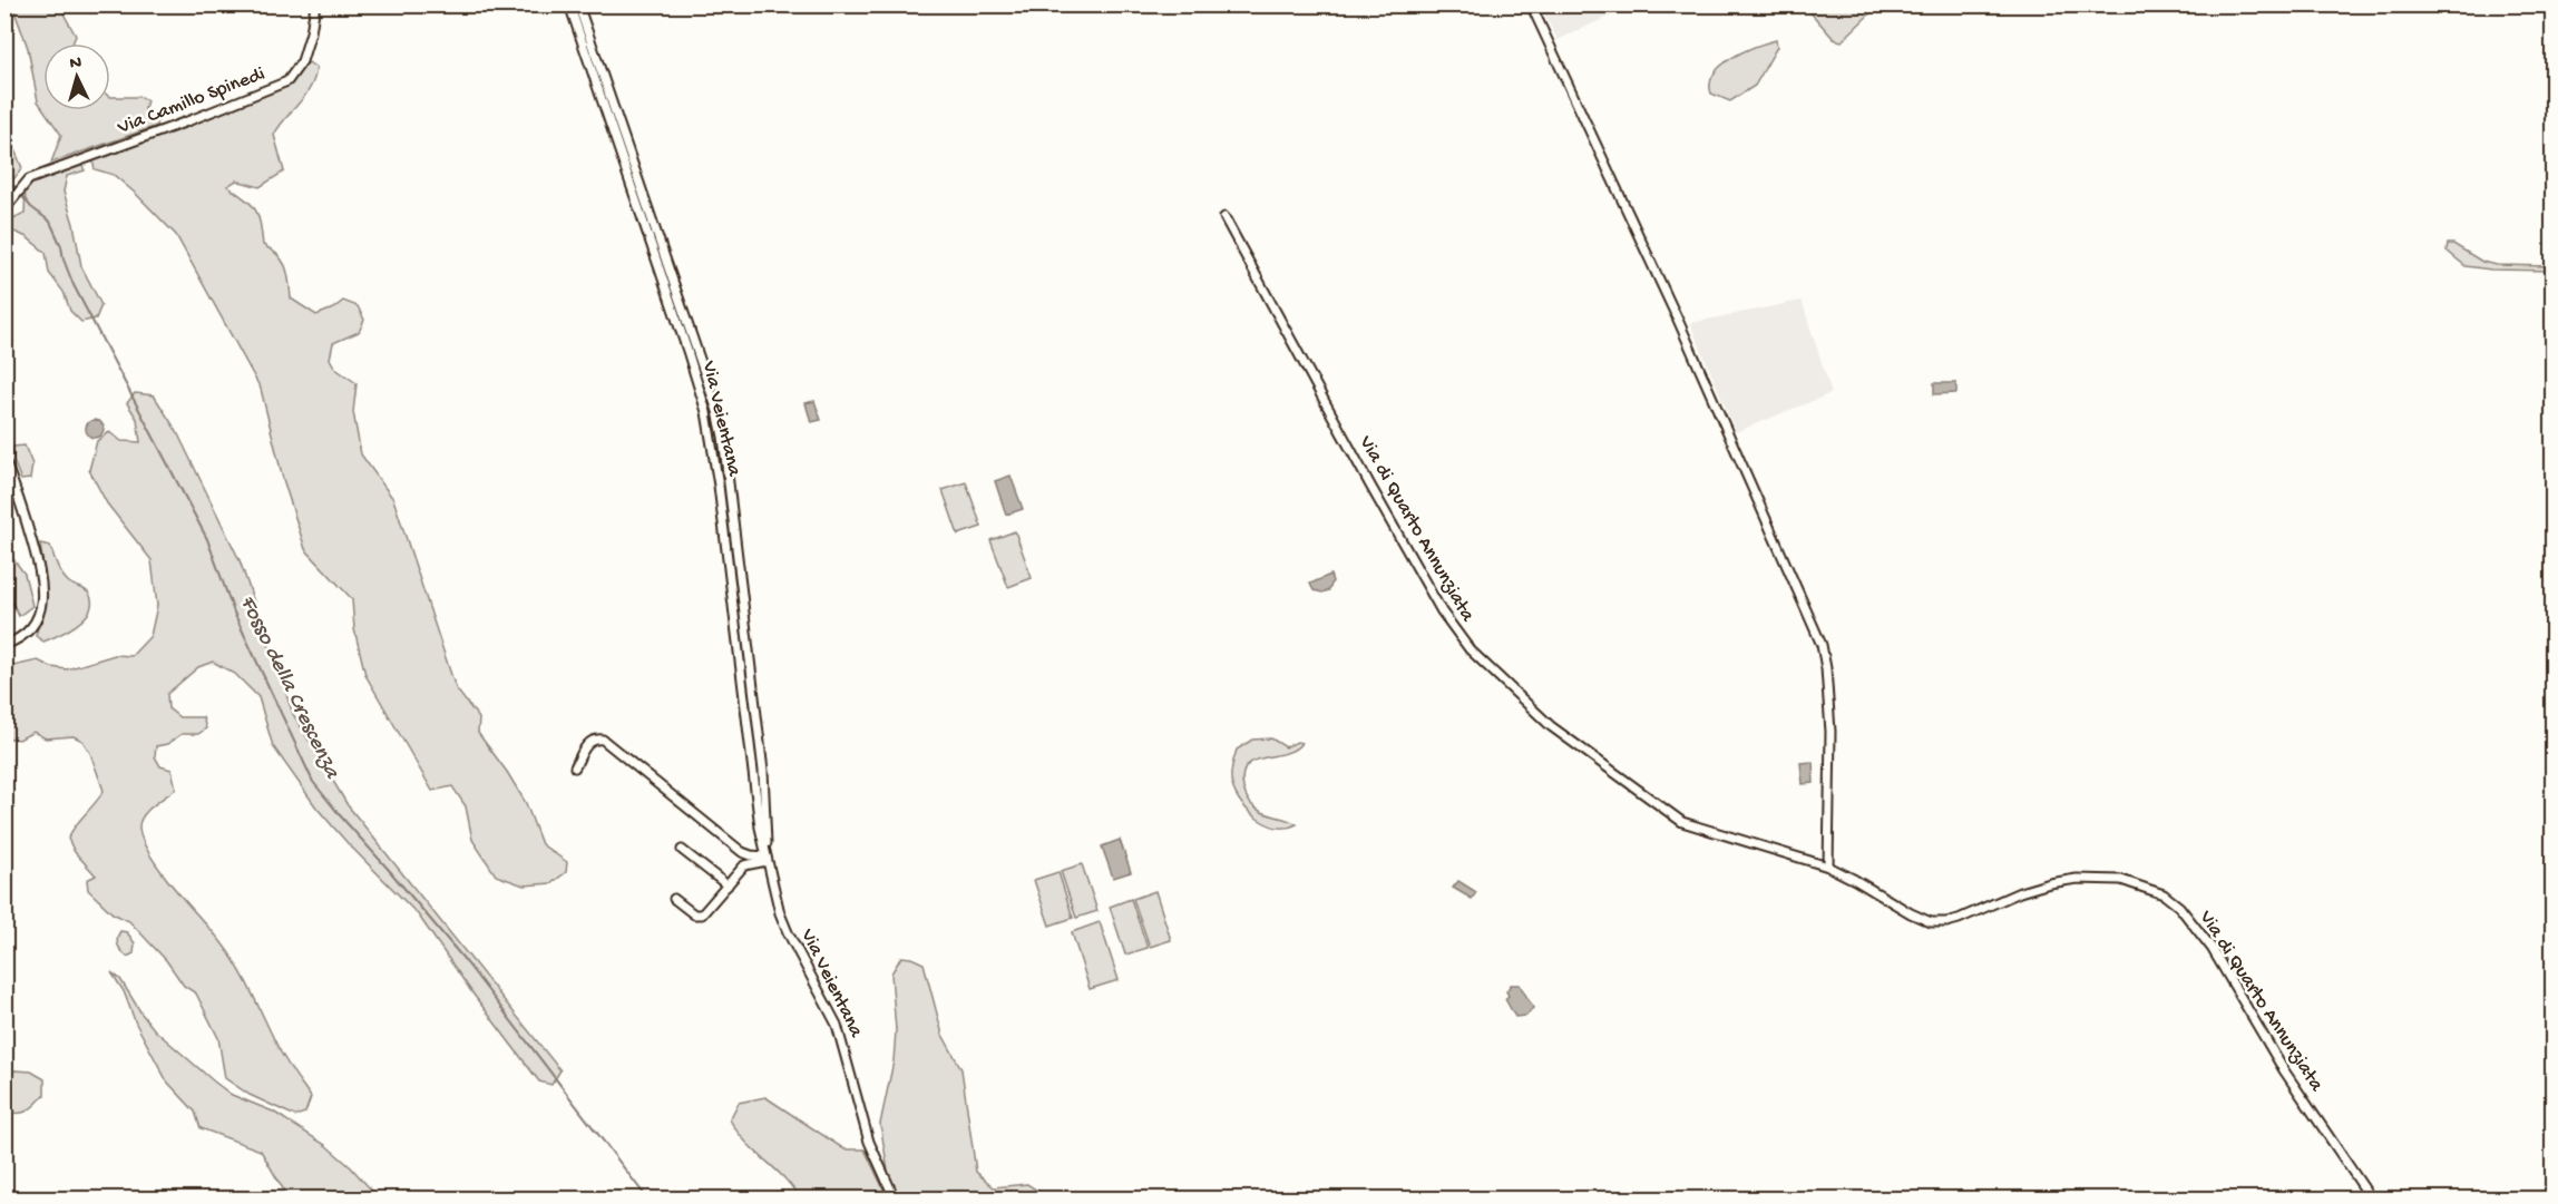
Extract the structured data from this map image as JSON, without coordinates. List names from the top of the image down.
{
  "streets": {
    "street": ["Via Camillo Spinedi", "Via Veientana", "Via di Quarto Annunziata"]
  },
  "water": ["Fosso della Crescenza"],
  "north": "top"
}
